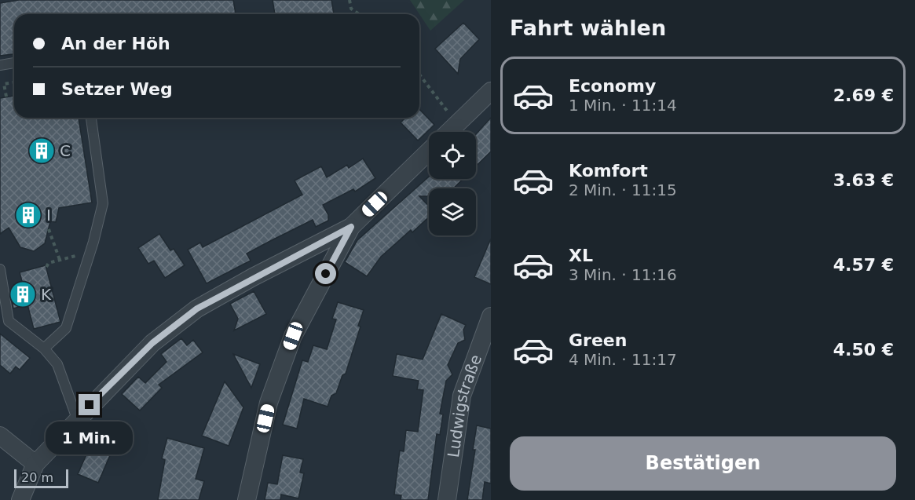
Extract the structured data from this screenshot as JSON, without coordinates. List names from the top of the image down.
{
  "streets": {
    "street": ["Ludwigstraße"]
  },
  "places": {
    "building": ["C", "I", "K"]
  },
  "scale_bar": "20 m",
  "page": {
    "heading": "Fahrt wählen",
    "banner": ["An der Höh", "Setzer Weg"],
    "list": [
      {
        "name": "Economy",
        "note": "1 Min. · 11:14",
        "value": "2.69 €"
      },
      {
        "name": "Komfort",
        "note": "2 Min. · 11:15",
        "value": "3.63 €"
      },
      {
        "name": "XL",
        "note": "3 Min. · 11:16",
        "value": "4.57 €"
      },
      {
        "name": "Green",
        "note": "4 Min. · 11:17",
        "value": "4.50 €"
      }
    ],
    "bubble": "1 Min.",
    "buttons": "Bestätigen",
    "scale": "20 m"
  }
}
